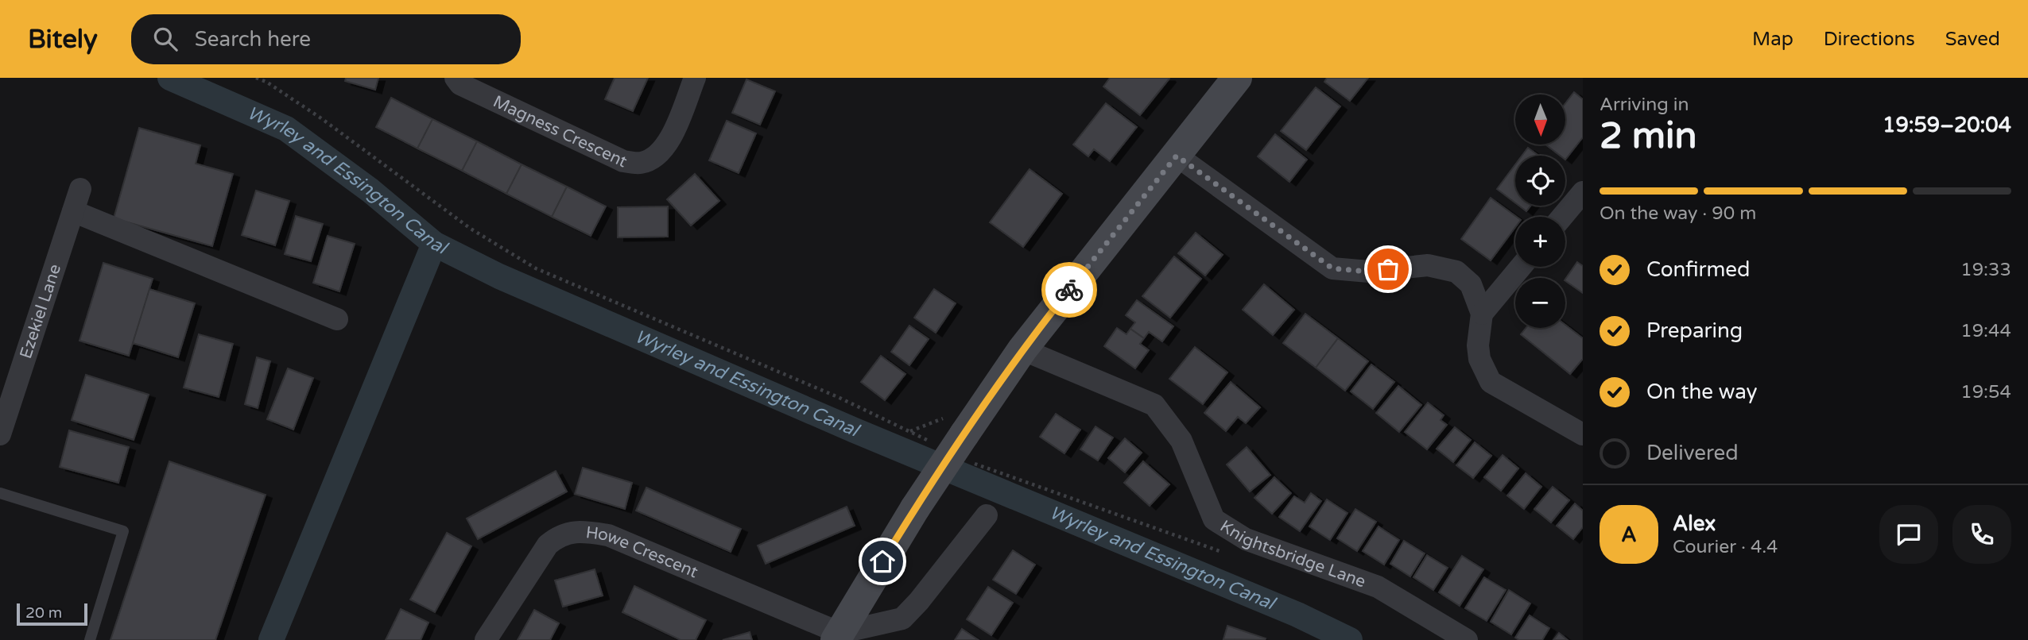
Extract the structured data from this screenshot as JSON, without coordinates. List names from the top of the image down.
{
  "streets": {
    "street": [
      "Magness Crescent",
      "Ezekiel Lane",
      "Knightsbridge Lane",
      "Howe Crescent"
    ]
  },
  "water": ["Wyrley and Essington Canal"],
  "scale_bar": "20 m",
  "north": "bottom",
  "page": {
    "header": "Bitely",
    "search": "Search here",
    "nav": ["Map", "Directions", "Saved"],
    "heading": ["2 min", "Arriving in", "19:59–20:04"],
    "panel": ["Alex", "Courier · 4.4"],
    "map_buttons": ["+", "−"],
    "bar": "On the way · 90 m",
    "list": [
      ["Confirmed", "19:33"],
      ["Preparing", "19:44"],
      ["On the way", "19:54"],
      "Delivered"
    ],
    "round": "A",
    "scale": "20 m"
  }
}
